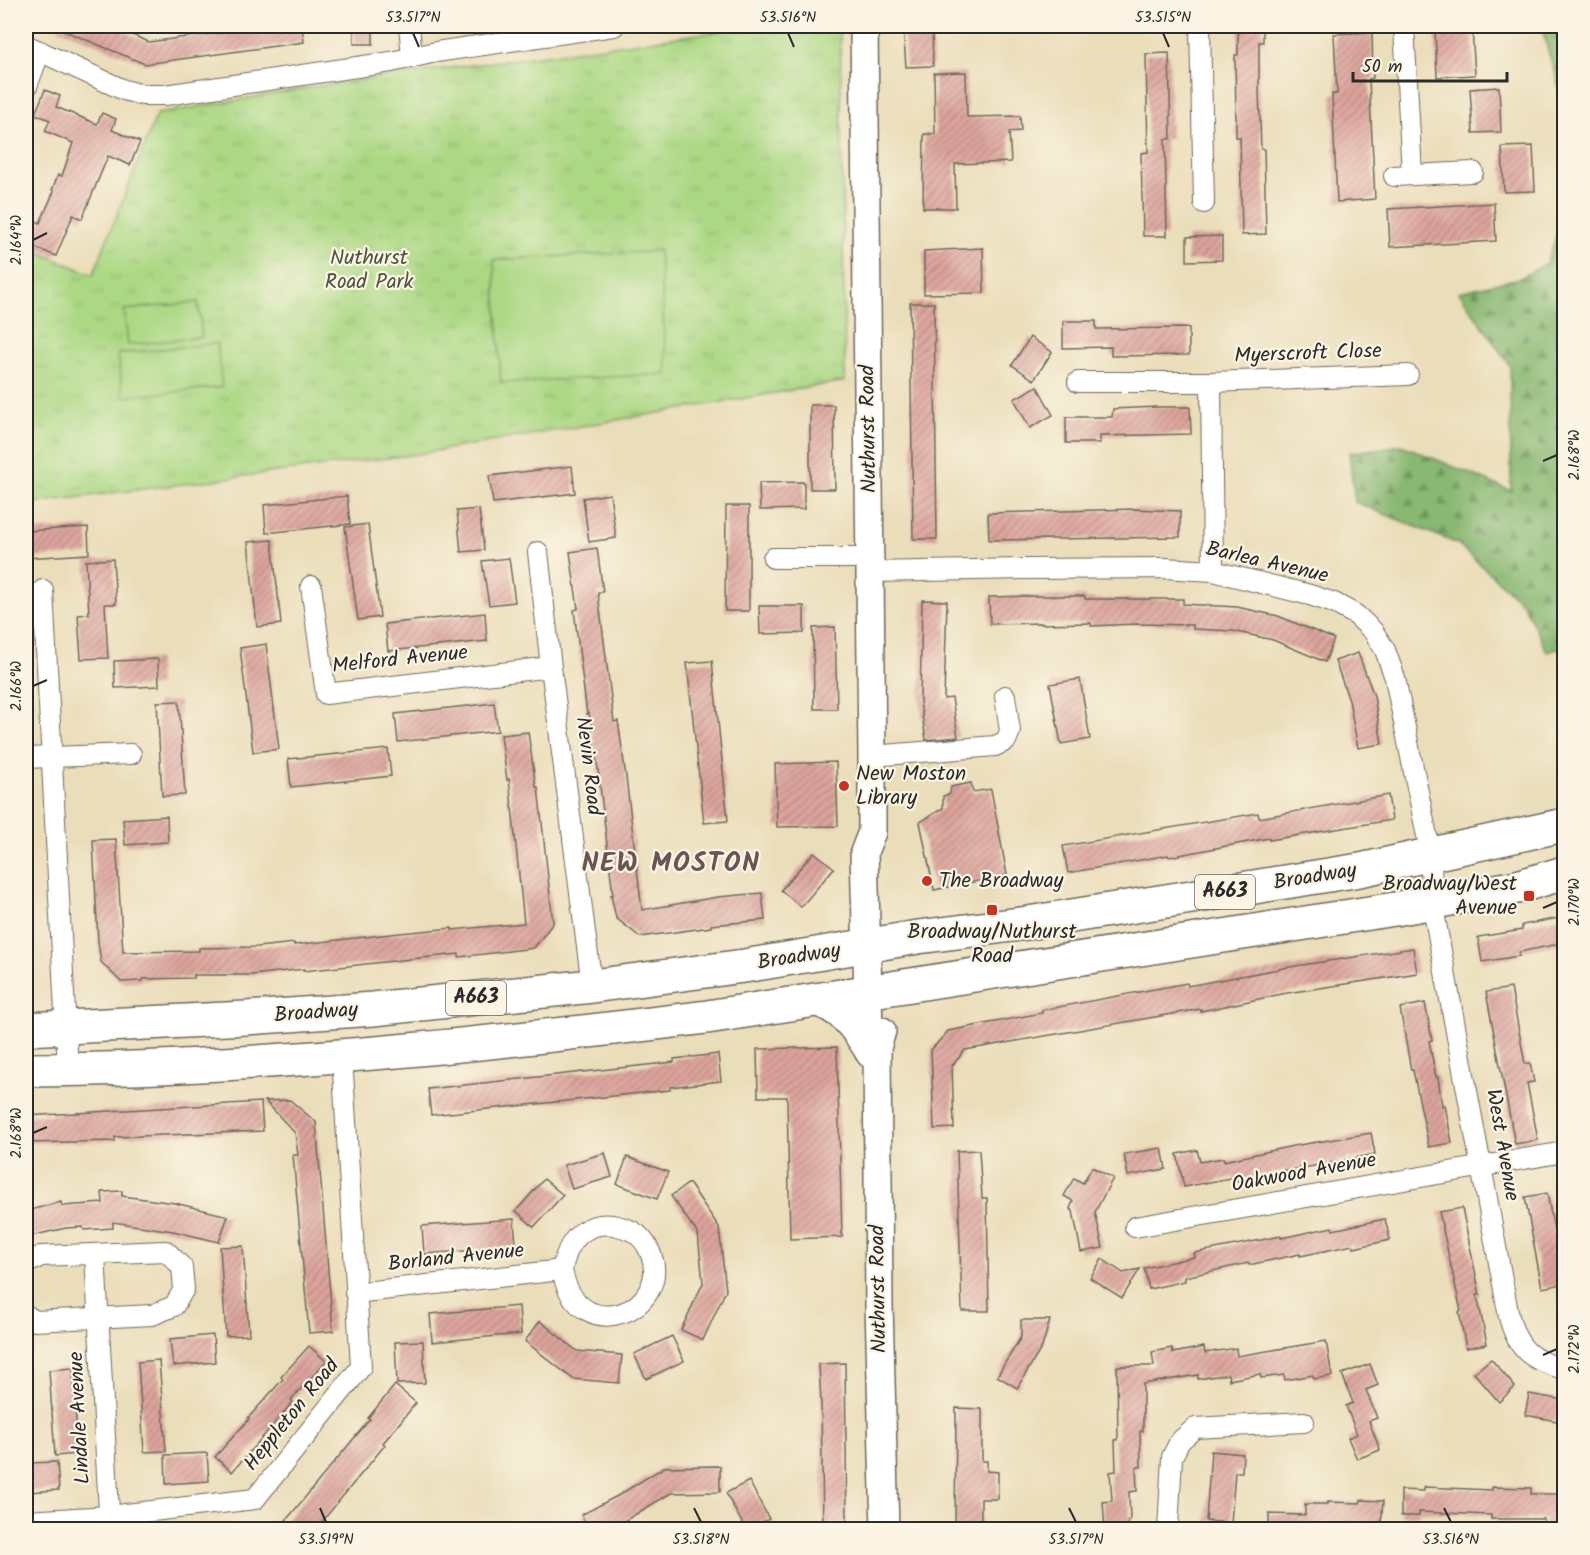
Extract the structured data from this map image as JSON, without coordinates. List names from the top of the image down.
{
  "streets": {
    "highway": ["Broadway", "A663"],
    "street": [
      "Myerscroft Close",
      "Nuthurst Road",
      "Barlea Avenue",
      "Melford Avenue",
      "Nevin Road",
      "West Avenue",
      "Oakwood Avenue",
      "Borland Avenue",
      "Heppleton Road",
      "Lindale Avenue"
    ]
  },
  "crossings": [
    ["Myerscroft Close", "Barlea Avenue"],
    ["Nuthurst Road", "Barlea Avenue"],
    ["Nuthurst Road", "Broadway"],
    ["Barlea Avenue", "Broadway"],
    ["Barlea Avenue", "West Avenue"],
    ["Melford Avenue", "Nevin Road"],
    ["Nevin Road", "Broadway"],
    ["Broadway", "West Avenue"],
    ["Broadway", "Heppleton Road"],
    ["West Avenue", "Oakwood Avenue"],
    ["Borland Avenue", "Heppleton Road"],
    ["Heppleton Road", "Lindale Avenue"]
  ],
  "districts": ["NEW MOSTON"],
  "parks": ["Nuthurst Road Park"],
  "places": {
    "other": ["New Moston Library", "The Broadway"],
    "transit": ["Broadway/West Avenue", "Broadway/Nuthurst Road"]
  },
  "scale_bar": "50 m",
  "coordinates": [
    "53.517°N",
    "53.516°N",
    "53.515°N",
    "2.164°W",
    "2.168°W",
    "2.166°W",
    "2.170°W",
    "2.172°W",
    "53.519°N",
    "53.518°N"
  ]
}
